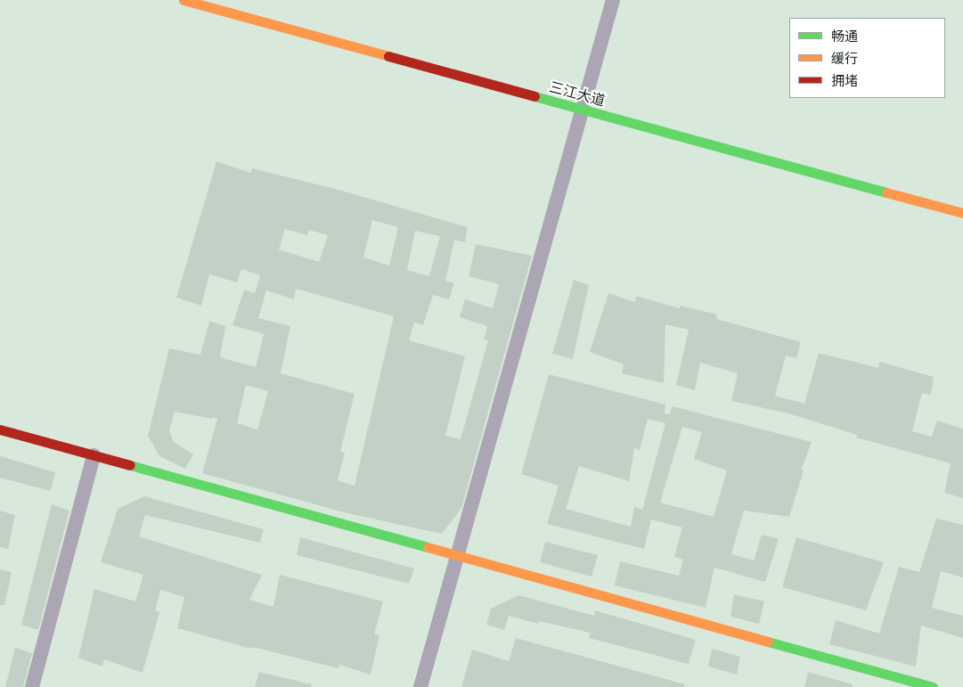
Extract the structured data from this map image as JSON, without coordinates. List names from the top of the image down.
{
  "streets": {
    "street": ["三江大道"]
  },
  "legend": ["畅通", "缓行", "拥堵"]
}
